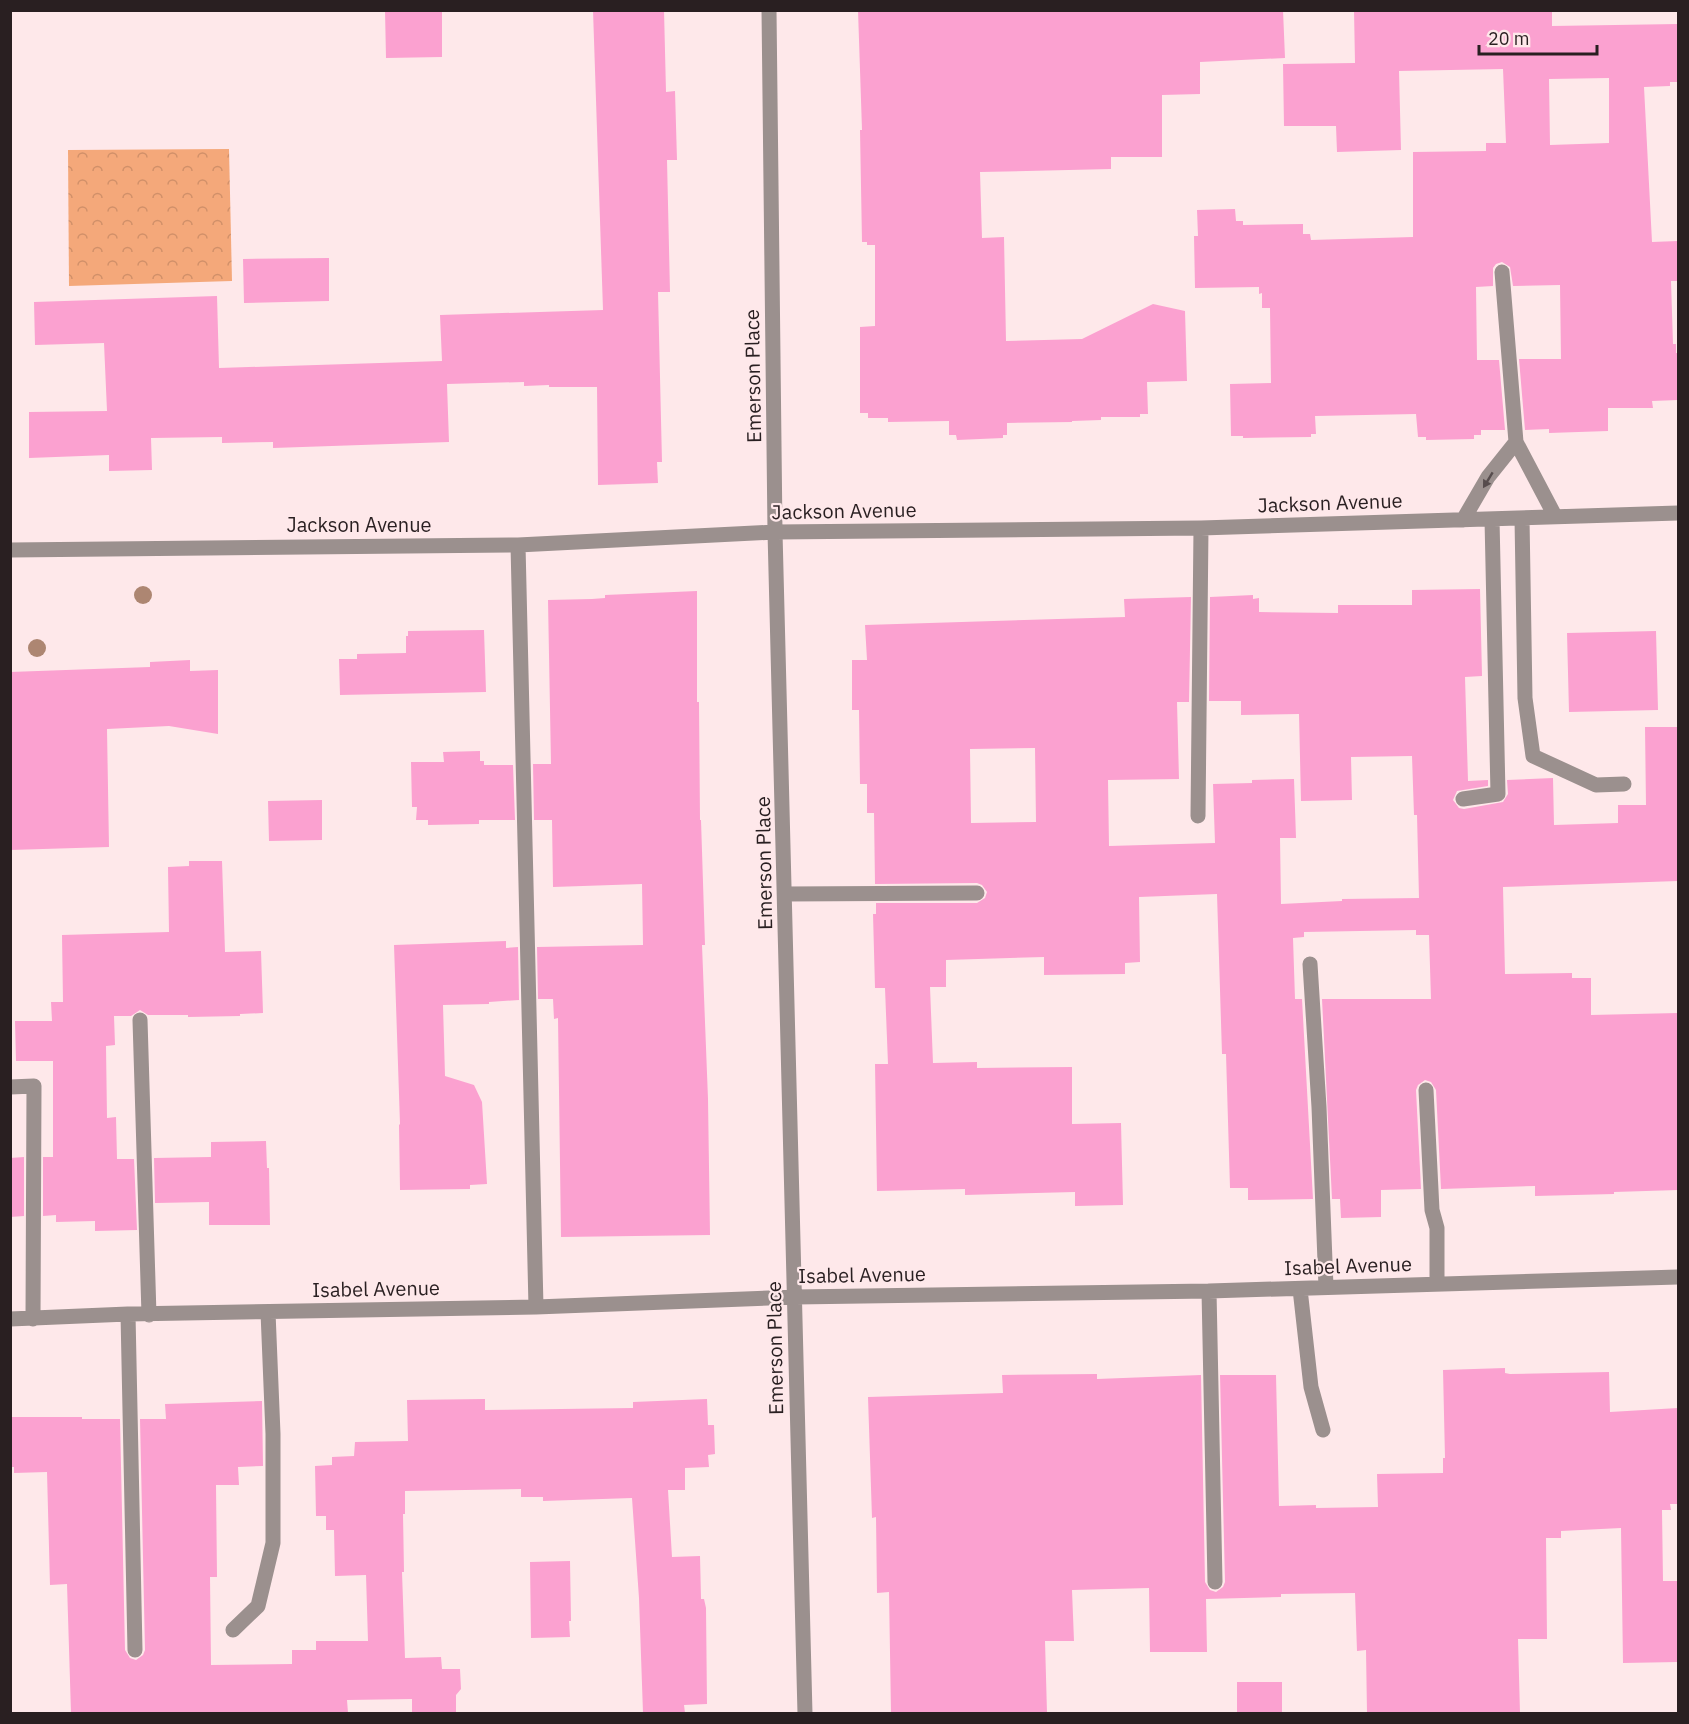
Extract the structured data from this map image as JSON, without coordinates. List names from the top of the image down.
{
  "streets": {
    "street": ["Emerson Place", "Jackson Avenue", "Isabel Avenue"]
  },
  "crossings": [
    ["Emerson Place", "Jackson Avenue"],
    ["Emerson Place", "Isabel Avenue"]
  ],
  "scale_bar": "20 m"
}
